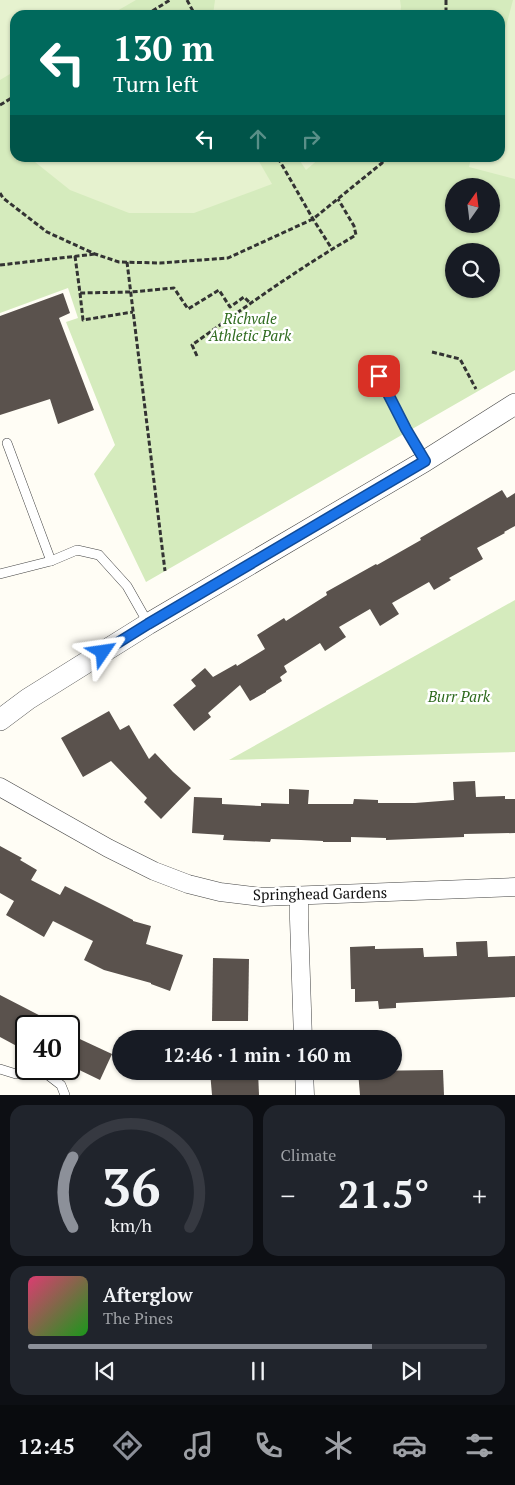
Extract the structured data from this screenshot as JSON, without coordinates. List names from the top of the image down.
{
  "streets": {
    "street": ["Springhead Gardens"]
  },
  "parks": ["Richvale Athletic Park", "Burr Park"],
  "north": "top",
  "page": {
    "turn": ["130 m", "Turn left"],
    "limit": "40",
    "trip": "12:46 · 1 min · 160 m",
    "tile": "Climate",
    "heat": ["−", "21.5°", "+"],
    "song": ["Afterglow", "The Pines"],
    "tabs": "12:45",
    "gauge": ["36", "km/h"]
  }
}
